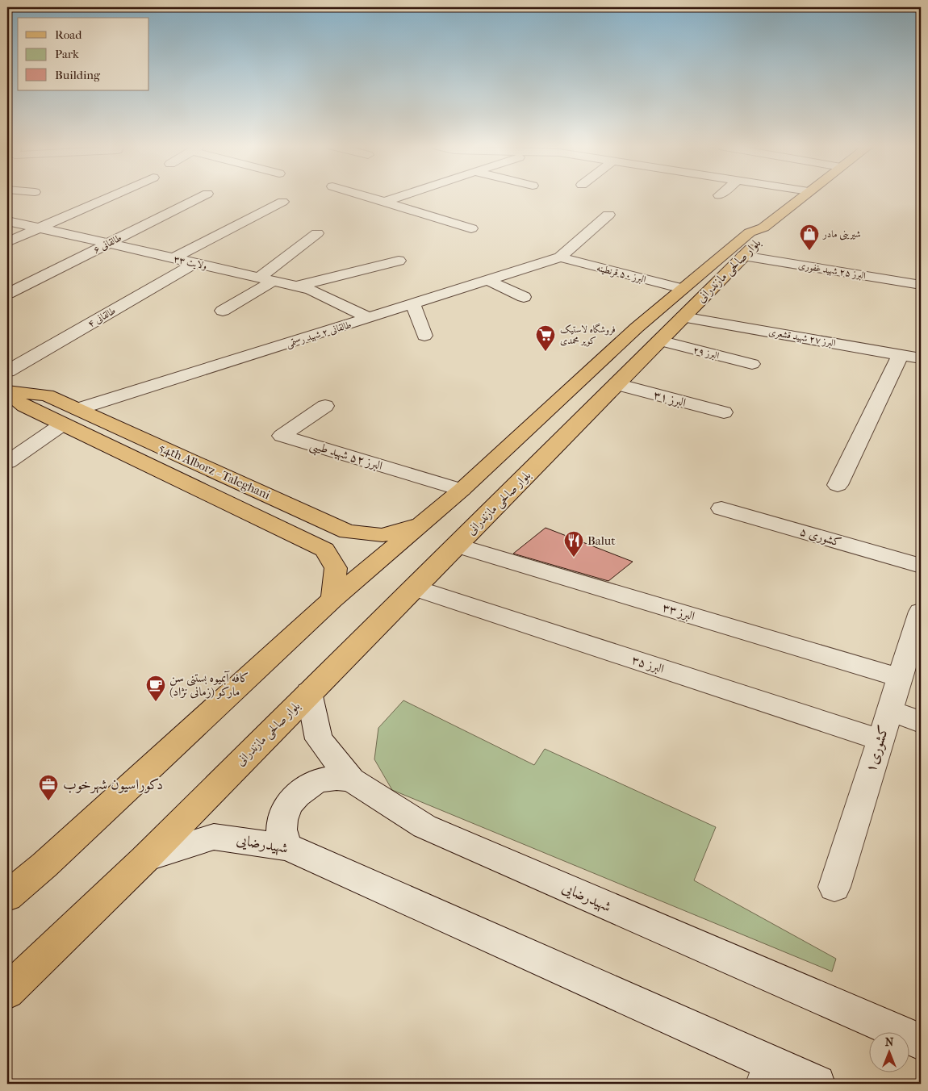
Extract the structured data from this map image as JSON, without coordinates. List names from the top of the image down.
{
  "streets": {
    "main road": ["بلوار صالحی مازندرانی", "54th Alborz - Taleghani"],
    "street": [
      "طالقانی ۶",
      "ولایت ٣۳",
      "البرز ۲۵ شهید غفوری",
      "البرز ۵۰ قرنطینه",
      "طالقانی ۴",
      "طالقانی ۲ شهید رستمی",
      "البرز ۲۷ شهید قشعری",
      "البرز ۲۹",
      "البرز ۳۱",
      "البرز ۵۲ شهید طیبی",
      "کشوری ۵",
      "البرز ۳۳",
      "البرز ۳۵",
      "کشوری۱",
      "شهیدرضایی"
    ]
  },
  "crossings": [
    ["طالقانی ۶", "ولایت ٣۳"],
    ["ولایت ٣۳", "طالقانی ۴"],
    ["ولایت ٣۳", "طالقانی ۲ شهید رستمی"],
    ["بلوار صالحی مازندرانی", "البرز ۲۵ شهید غفوری"],
    ["بلوار صالحی مازندرانی", "البرز ۵۰ قرنطینه"],
    ["بلوار صالحی مازندرانی", "البرز ۲۷ شهید قشعری"],
    ["بلوار صالحی مازندرانی", "البرز ۲۹"],
    ["بلوار صالحی مازندرانی", "البرز ۳۱"],
    ["بلوار صالحی مازندرانی", "البرز ۵۲ شهید طیبی"],
    ["بلوار صالحی مازندرانی", "54th Alborz - Taleghani"],
    ["بلوار صالحی مازندرانی", "البرز ۳۳"],
    ["بلوار صالحی مازندرانی", "البرز ۳۵"],
    ["بلوار صالحی مازندرانی", "شهیدرضایی"],
    ["البرز ۵۰ قرنطینه", "طالقانی ۲ شهید رستمی"],
    ["طالقانی ۲ شهید رستمی", "54th Alborz - Taleghani"],
    ["البرز ۳۳", "کشوری۱"],
    ["البرز ۳۵", "کشوری۱"]
  ],
  "places": {
    "shop": ["شیرینی مادر"],
    "supermarket": ["فروشگاه لاستیک کویر محمدی"],
    "restaurant": ["Balut"],
    "cafe": ["کافه آبمیوه بستنی سن مارکو (زمانی نژاد)"],
    "office": ["دکوراسیون شهرخوب"]
  },
  "legend": ["Road", "Park", "Building"],
  "north": "top"
}
